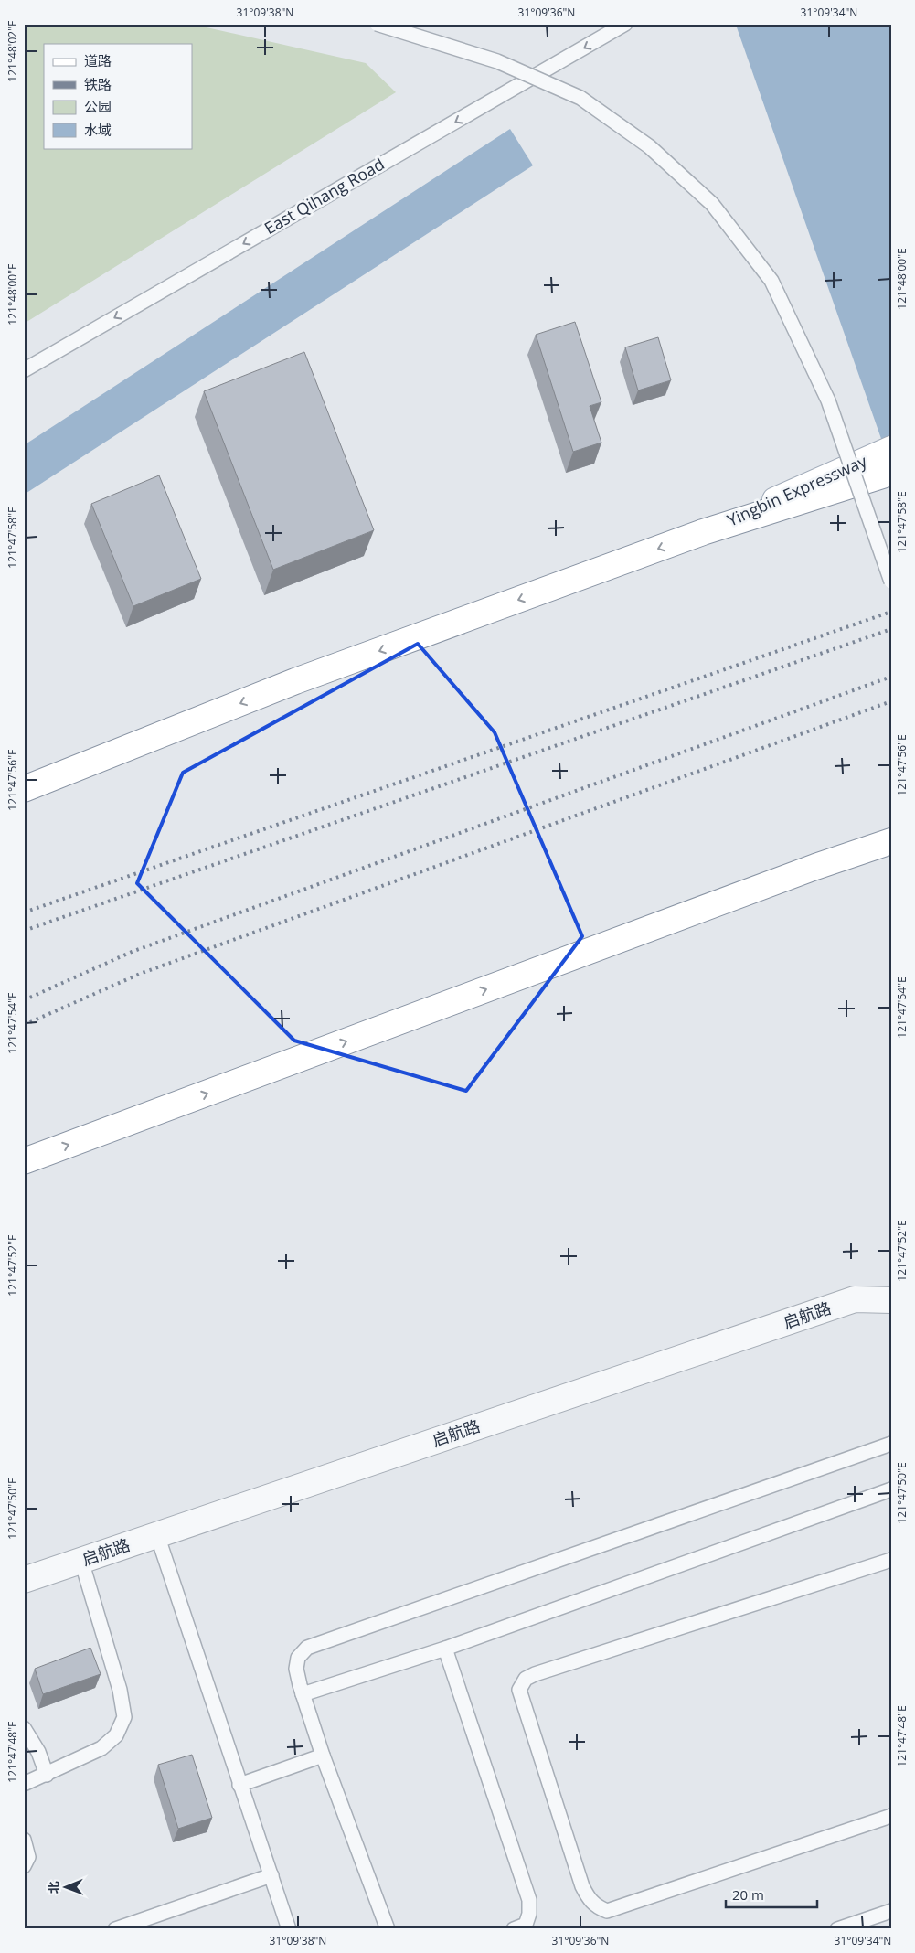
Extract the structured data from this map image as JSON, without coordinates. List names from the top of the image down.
{
  "streets": {
    "main road": ["Yingbin Expressway"],
    "street": ["启航路"],
    "lane": ["East Qihang Road"]
  },
  "one_way": ["East Qihang Road"],
  "legend": [
    "道路",
    "铁路",
    "公园",
    "水域"
  ],
  "scale_bar": "20 m",
  "north": "left",
  "coordinates": [
    "31°09'38\"N",
    "31°09'36\"N",
    "31°09'34\"N",
    "121°48'02\"E",
    "121°48'00\"E",
    "121°47'58\"E",
    "121°47'56\"E",
    "121°47'54\"E",
    "121°47'52\"E",
    "121°47'50\"E",
    "121°47'48\"E"
  ]
}
